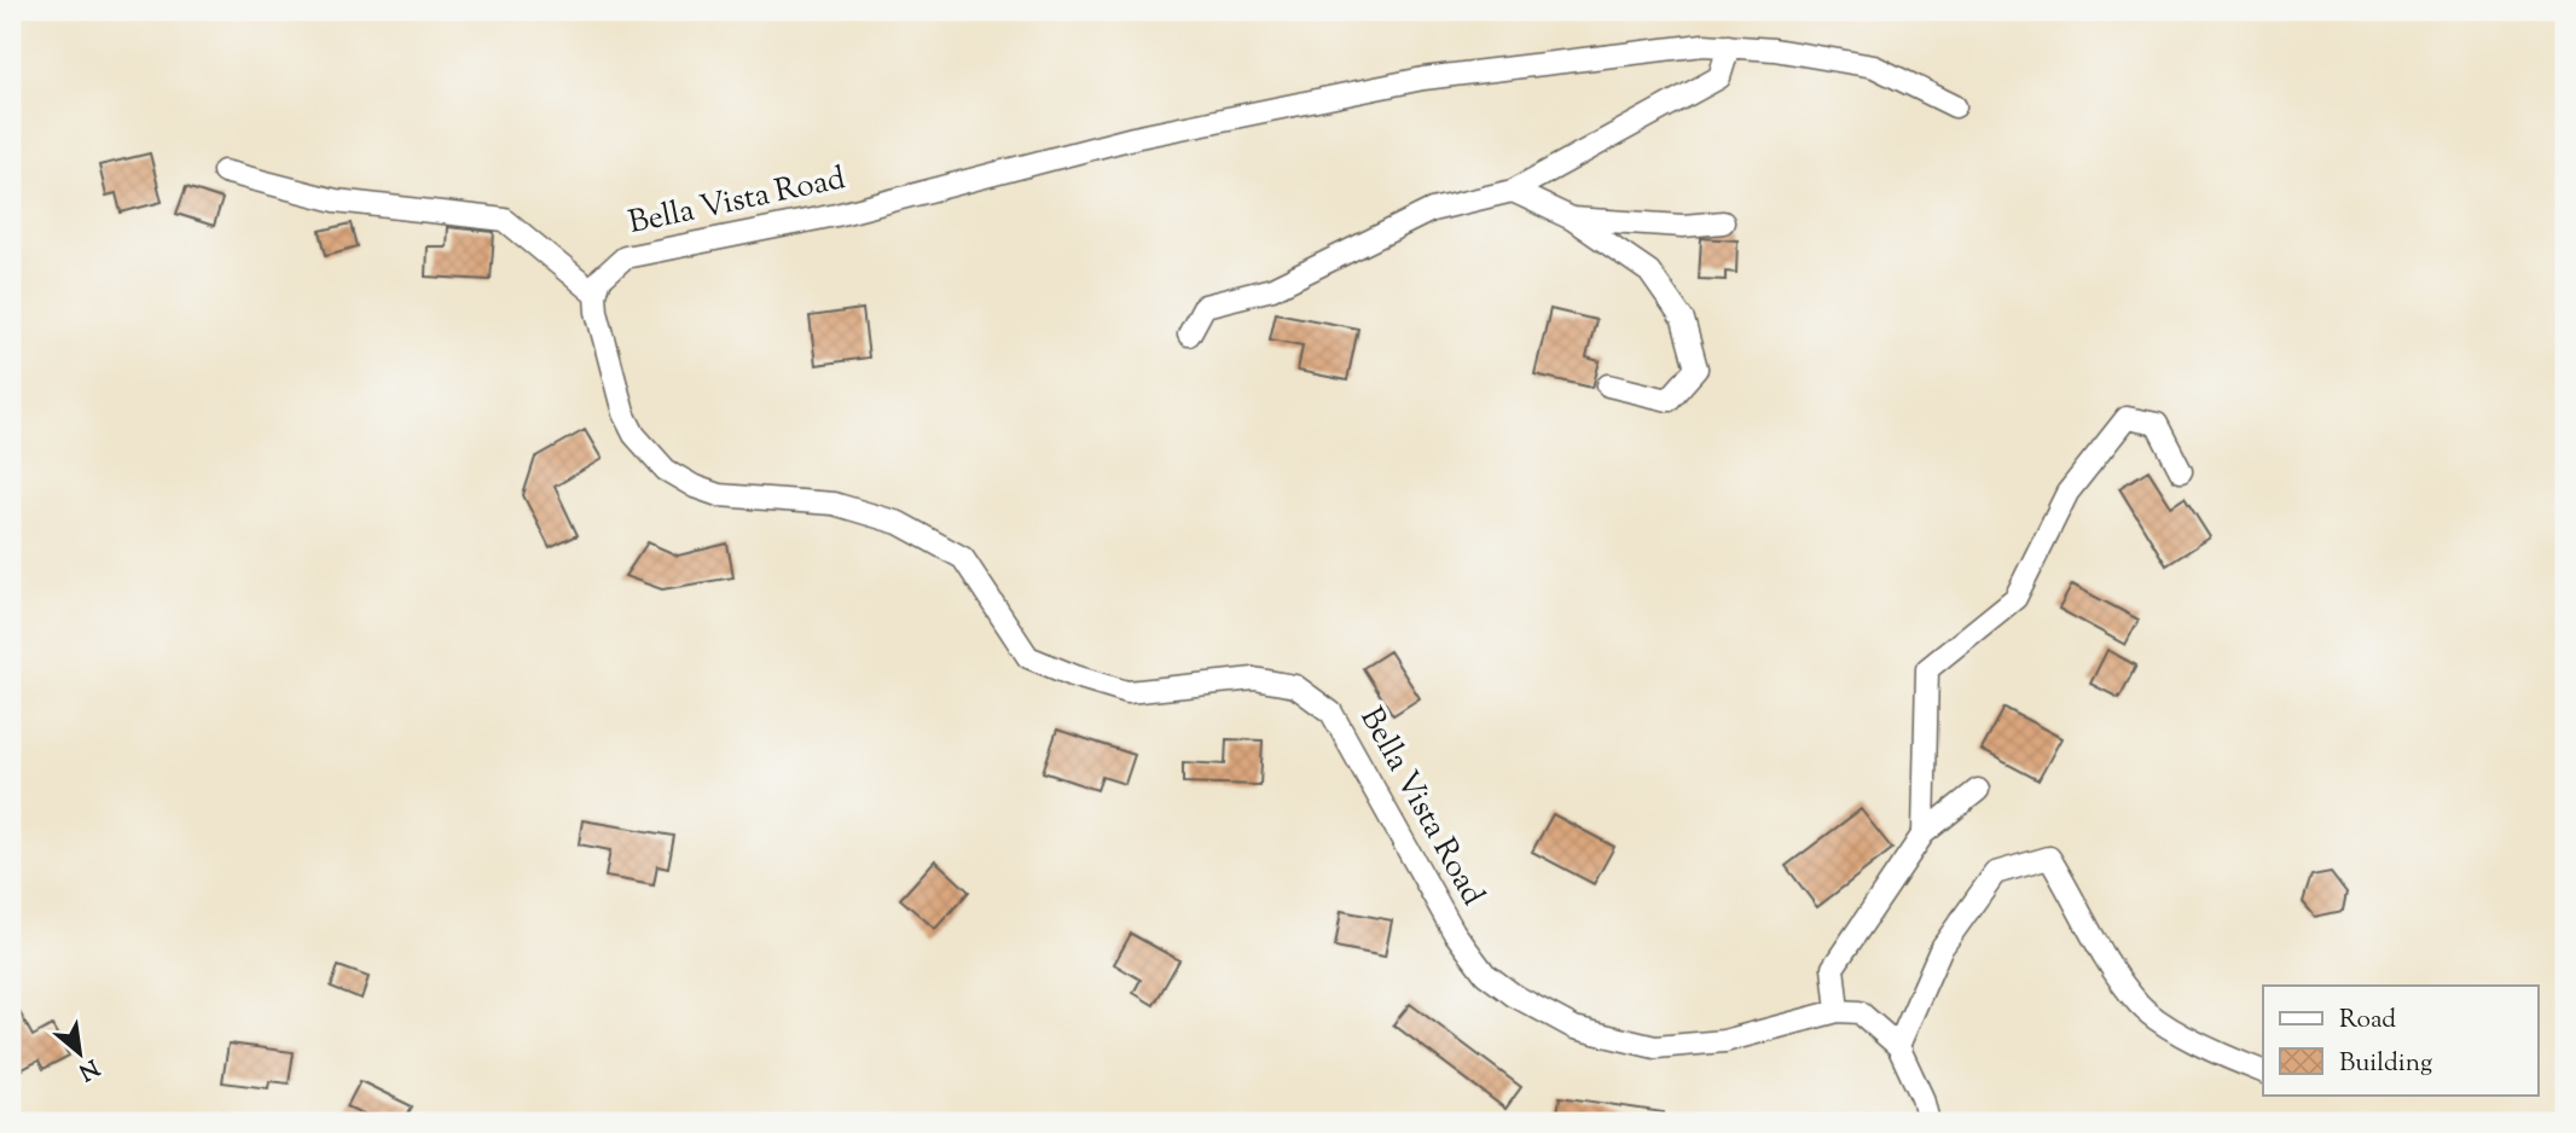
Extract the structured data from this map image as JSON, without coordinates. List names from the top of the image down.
{
  "streets": {
    "street": ["Bella Vista Road"]
  },
  "legend": ["Road", "Building"],
  "north": "bottom right"
}
